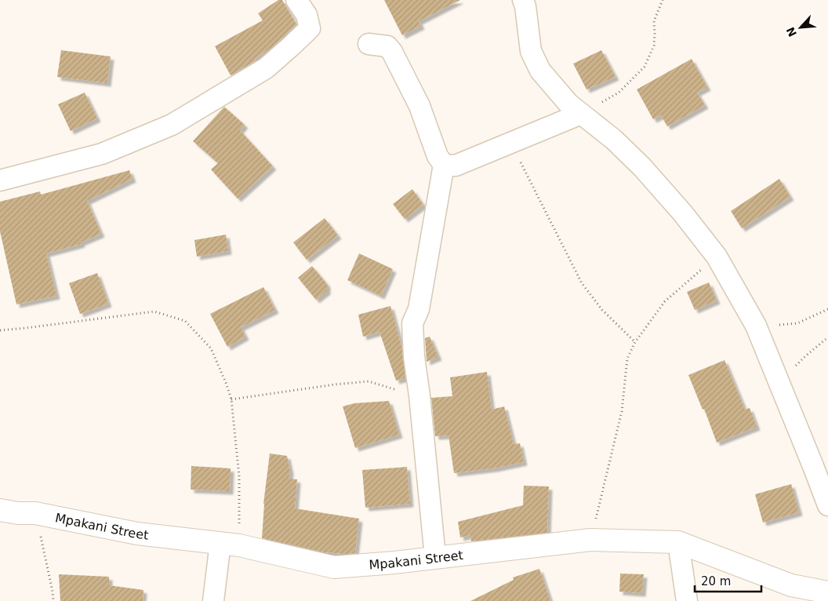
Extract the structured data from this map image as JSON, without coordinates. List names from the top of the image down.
{
  "streets": {
    "street": ["Mpakani Street"]
  },
  "scale_bar": "20 m",
  "north": "bottom left"
}
